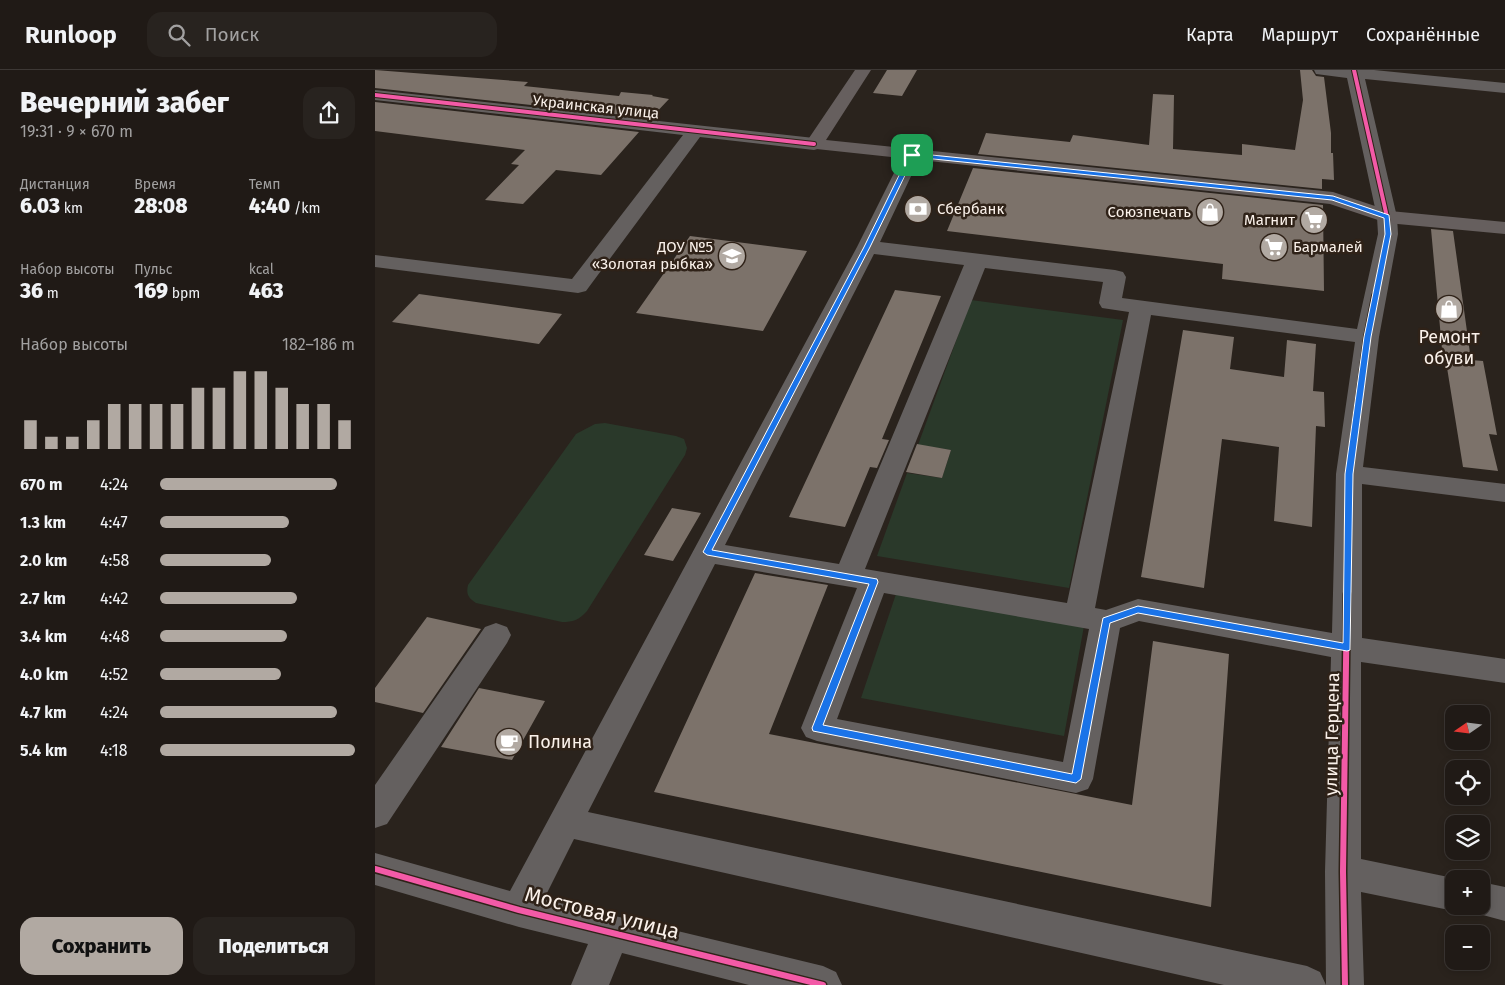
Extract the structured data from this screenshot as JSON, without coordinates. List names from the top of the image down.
{
  "streets": {
    "main road": ["Украинская улица"],
    "street": ["улица Герцена", "Мостовая улица"]
  },
  "crossings": [
    ["Украинская улица", "улица Герцена"]
  ],
  "places": {
    "bank": ["Сбербанк"],
    "shop": ["Союзпечать", "Ремонт обуви"],
    "supermarket": ["Магнит", "Бармалей"],
    "school or university": ["ДОУ №5 «Золотая рыбка»"],
    "cafe": ["Полина"]
  },
  "north": "left",
  "page": {
    "header": "Runloop",
    "search": "Поиск",
    "nav": ["Карта", "Маршрут", "Сохранённые"],
    "heading": ["Вечерний забег", "19:31 · 9 × 670 m"],
    "stats": [
      ["Дистанция", "6.03 km"],
      ["Время", "28:08"],
      ["Темп", "4:40 /km"],
      ["Набор высоты", "36 m"],
      ["Пульс", "169 bpm"],
      ["kcal", "463"]
    ],
    "chart": ["Набор высоты", "182–186 m"],
    "list": [
      {
        "name": "670 m",
        "note": "4:24"
      },
      {
        "name": "1.3 km",
        "note": "4:47"
      },
      {
        "name": "2.0 km",
        "note": "4:58"
      },
      {
        "name": "2.7 km",
        "note": "4:42"
      },
      {
        "name": "3.4 km",
        "note": "4:48"
      },
      {
        "name": "4.0 km",
        "note": "4:52"
      },
      {
        "name": "4.7 km",
        "note": "4:24"
      },
      {
        "name": "5.4 km",
        "note": "4:18"
      }
    ],
    "map_buttons": ["+", "−"],
    "buttons": ["Сохранить", "Поделиться"]
  }
}
